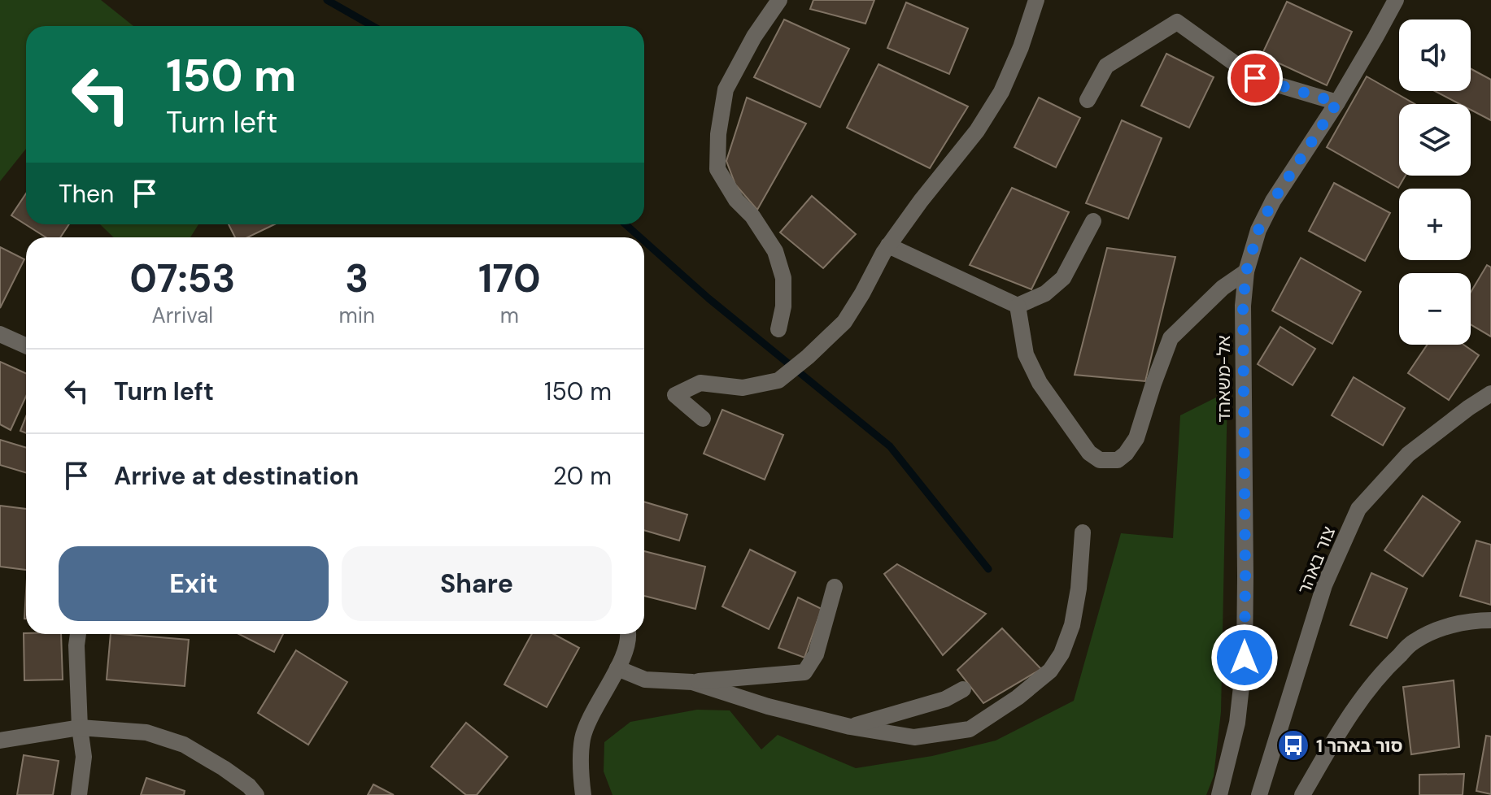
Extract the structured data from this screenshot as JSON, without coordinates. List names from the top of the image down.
{
  "streets": {
    "street": ["אל-משאהד", "צור באהר"]
  },
  "places": {
    "bus stop": ["סור באהר 1"]
  },
  "page": {
    "map_buttons": ["+", "−"],
    "turn": ["150 m", "Turn left"],
    "then": "Then",
    "eta": [
      "07:53",
      "Arrival",
      "3",
      "min",
      "170",
      "m"
    ],
    "list": [
      {
        "name": "Turn left",
        "value": "150 m"
      },
      {
        "name": "Arrive at destination",
        "value": "20 m"
      }
    ],
    "buttons": ["Exit", "Share"]
  }
}
